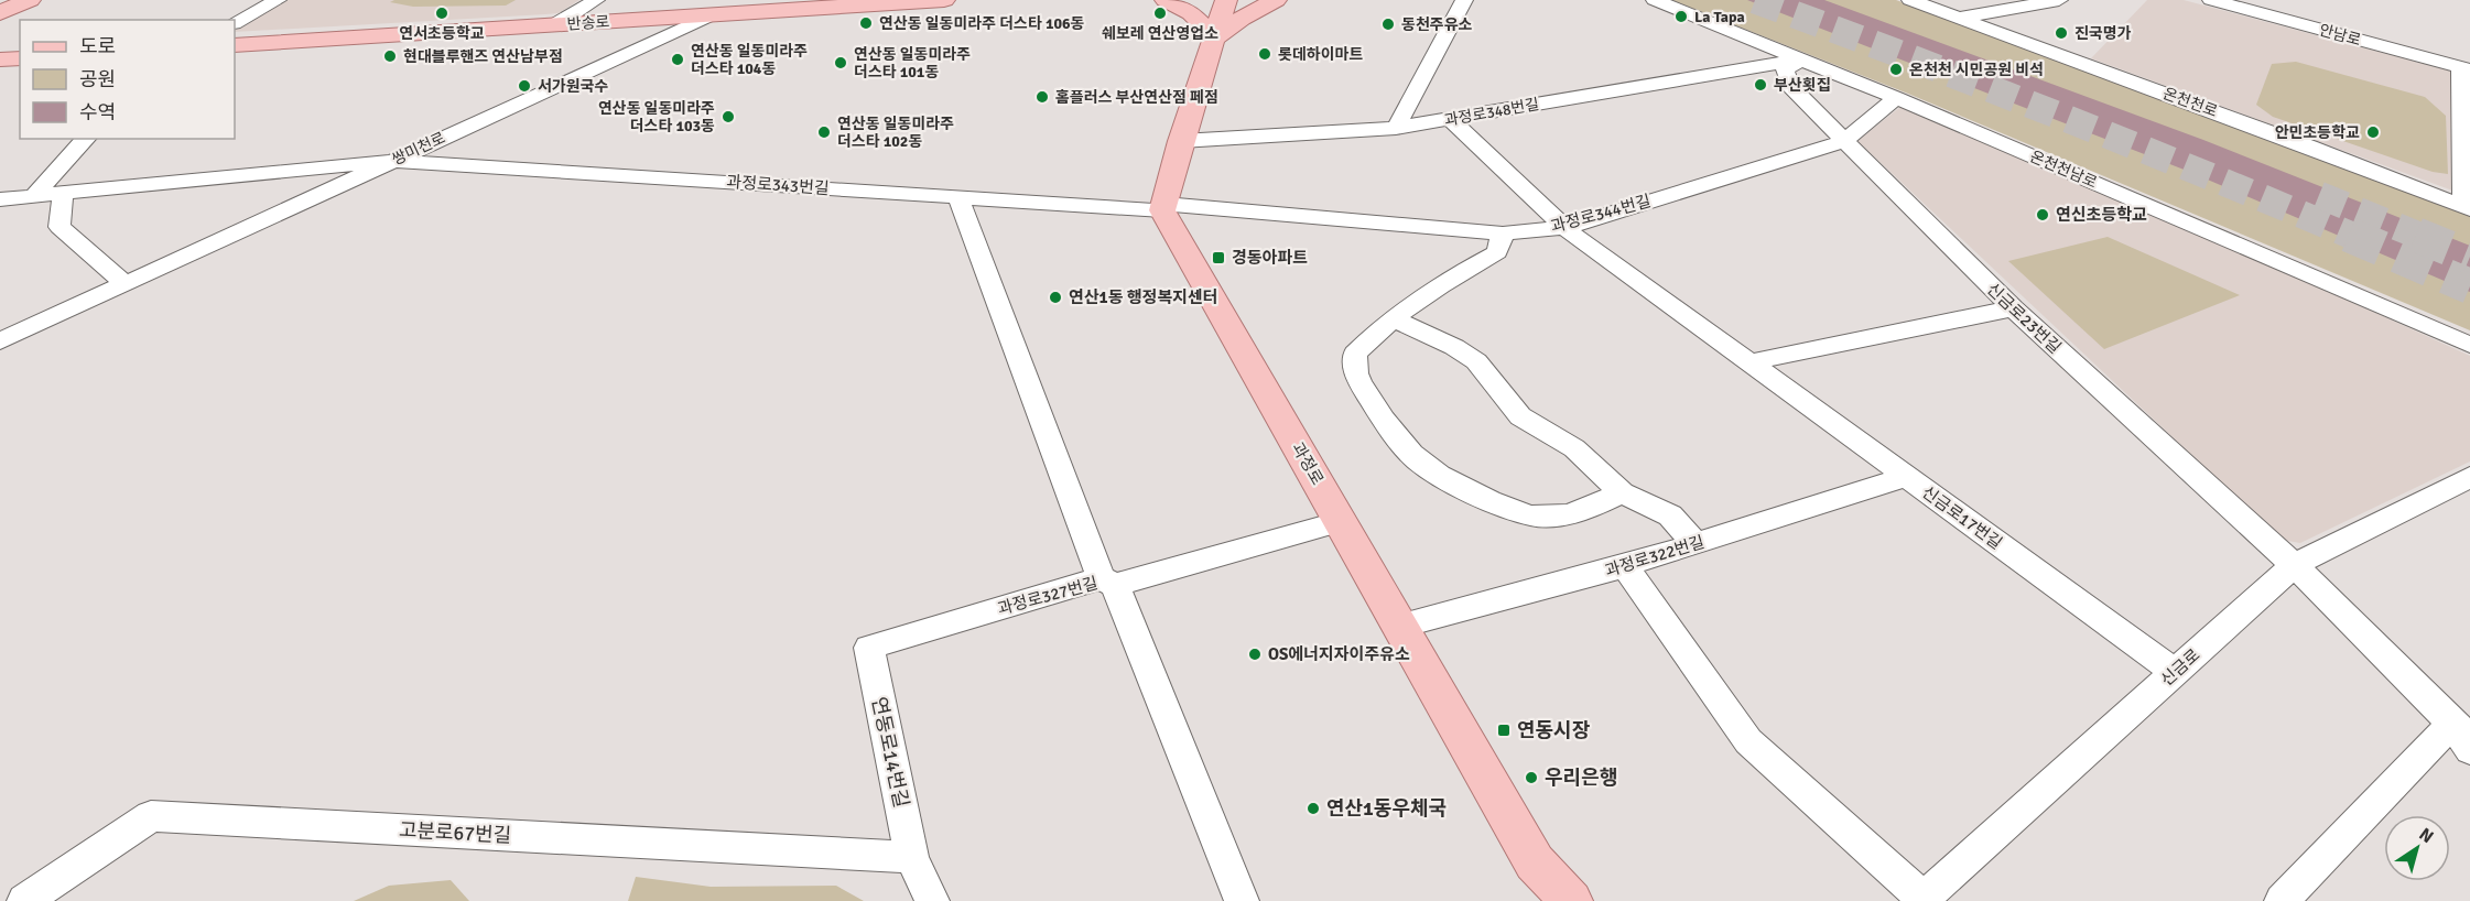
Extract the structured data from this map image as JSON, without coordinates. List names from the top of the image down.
{
  "streets": {
    "main road": ["반송로", "과정로"],
    "street": [
      "안남로",
      "온천천로",
      "과정로348번길",
      "쌍미천로",
      "온천천남로",
      "과정로343번길",
      "과정로344번길",
      "신금로23번길",
      "신금로17번길",
      "과정로322번길",
      "과정로327번길",
      "신금로",
      "연동로14번길",
      "고분로67번길"
    ]
  },
  "crossings": [
    ["반송로", "쌍미천로"],
    ["과정로348번길", "온천천남로"],
    ["과정로348번길", "신금로23번길"],
    ["과정로348번길", "신금로17번길"],
    ["쌍미천로", "과정로343번길"],
    ["온천천남로", "과정로344번길"],
    ["온천천남로", "신금로23번길"],
    ["과정로343번길", "과정로344번길"],
    ["과정로343번길", "과정로"],
    ["과정로344번길", "신금로23번길"],
    ["과정로344번길", "과정로"],
    ["과정로344번길", "신금로17번길"],
    ["신금로23번길", "신금로"],
    ["과정로", "과정로322번길"],
    ["과정로", "과정로327번길"],
    ["신금로17번길", "과정로322번길"],
    ["신금로17번길", "신금로"],
    ["과정로327번길", "연동로14번길"],
    ["연동로14번길", "고분로67번길"]
  ],
  "places": {
    "other": [
      "연서초등학교",
      "쉐보레 연산영업소",
      "La Tapa",
      "연산동 일동미라주 더스타 106동",
      "동천주유소",
      "진국명가",
      "롯데하이마트",
      "현대블루핸즈 연산남부점",
      "연산동 일동미라주 더스타 104동",
      "연산동 일동미라주 더스타 101동",
      "온천천 시민공원 비석",
      "부산횟집",
      "서가원국수",
      "홈플러스 부산연산점 페점",
      "연산동 일동미라주 더스타 103동",
      "연산동 일동미라주 더스타 102동",
      "안민초등학교",
      "연신초등학교",
      "연산1동 행정복지센터",
      "OS에너지자이주유소",
      "우리은행",
      "연산1동우체국"
    ],
    "transit": ["경동아파트", "연동시장"]
  },
  "legend": ["도로", "공원", "수역"],
  "north": "top right"
}
